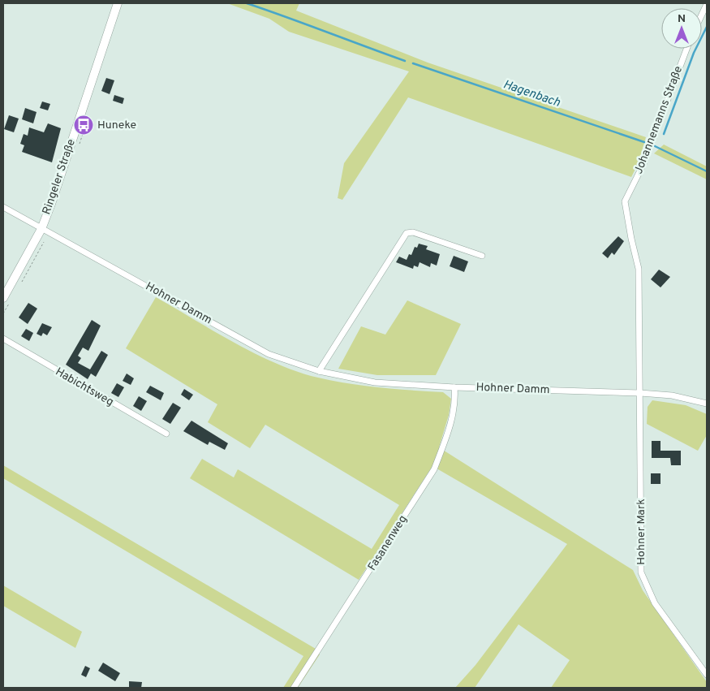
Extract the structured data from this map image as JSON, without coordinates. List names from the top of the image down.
{
  "streets": {
    "street": [
      "Johannemanns Straße",
      "Ringeler Straße",
      "Hohner Damm",
      "Habichtsweg",
      "Hohner Mark",
      "Fasanenweg"
    ]
  },
  "crossings": [
    ["Johannemanns Straße", "Hohner Damm"],
    ["Johannemanns Straße", "Hohner Mark"],
    ["Ringeler Straße", "Hohner Damm"],
    ["Hohner Damm", "Hohner Mark"],
    ["Hohner Damm", "Fasanenweg"]
  ],
  "water": ["Hagenbach"],
  "places": {
    "bus stop": ["Huneke"]
  },
  "north": "top"
}
